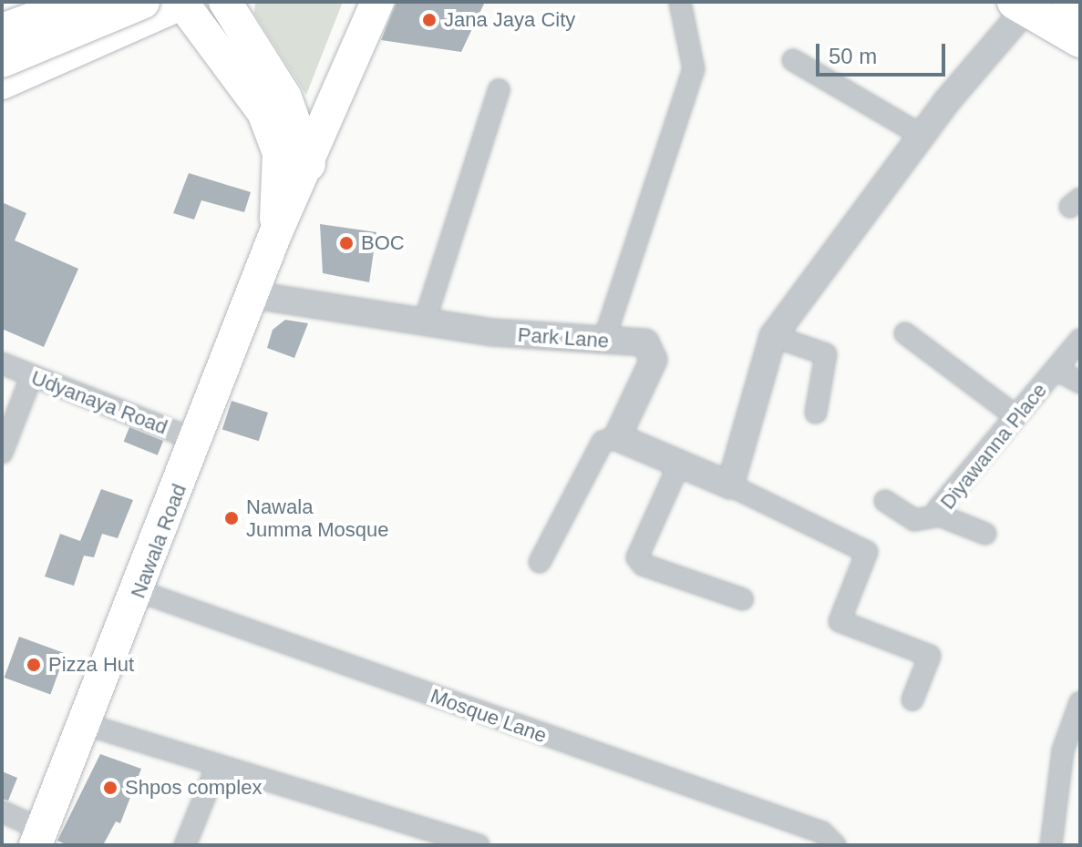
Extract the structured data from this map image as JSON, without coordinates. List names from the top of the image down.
{
  "streets": {
    "main road": ["Nawala Road"],
    "street": [
      "Park Lane",
      "Udyanaya Road",
      "Diyawanna Place",
      "Mosque Lane"
    ]
  },
  "crossings": [
    ["Park Lane", "Nawala Road"],
    ["Udyanaya Road", "Nawala Road"],
    ["Nawala Road", "Mosque Lane"]
  ],
  "places": [
    "Jana Jaya City",
    "BOC",
    "Nawala Jumma Mosque",
    "Pizza Hut",
    "Shpos complex"
  ],
  "scale_bar": "50 m"
}
